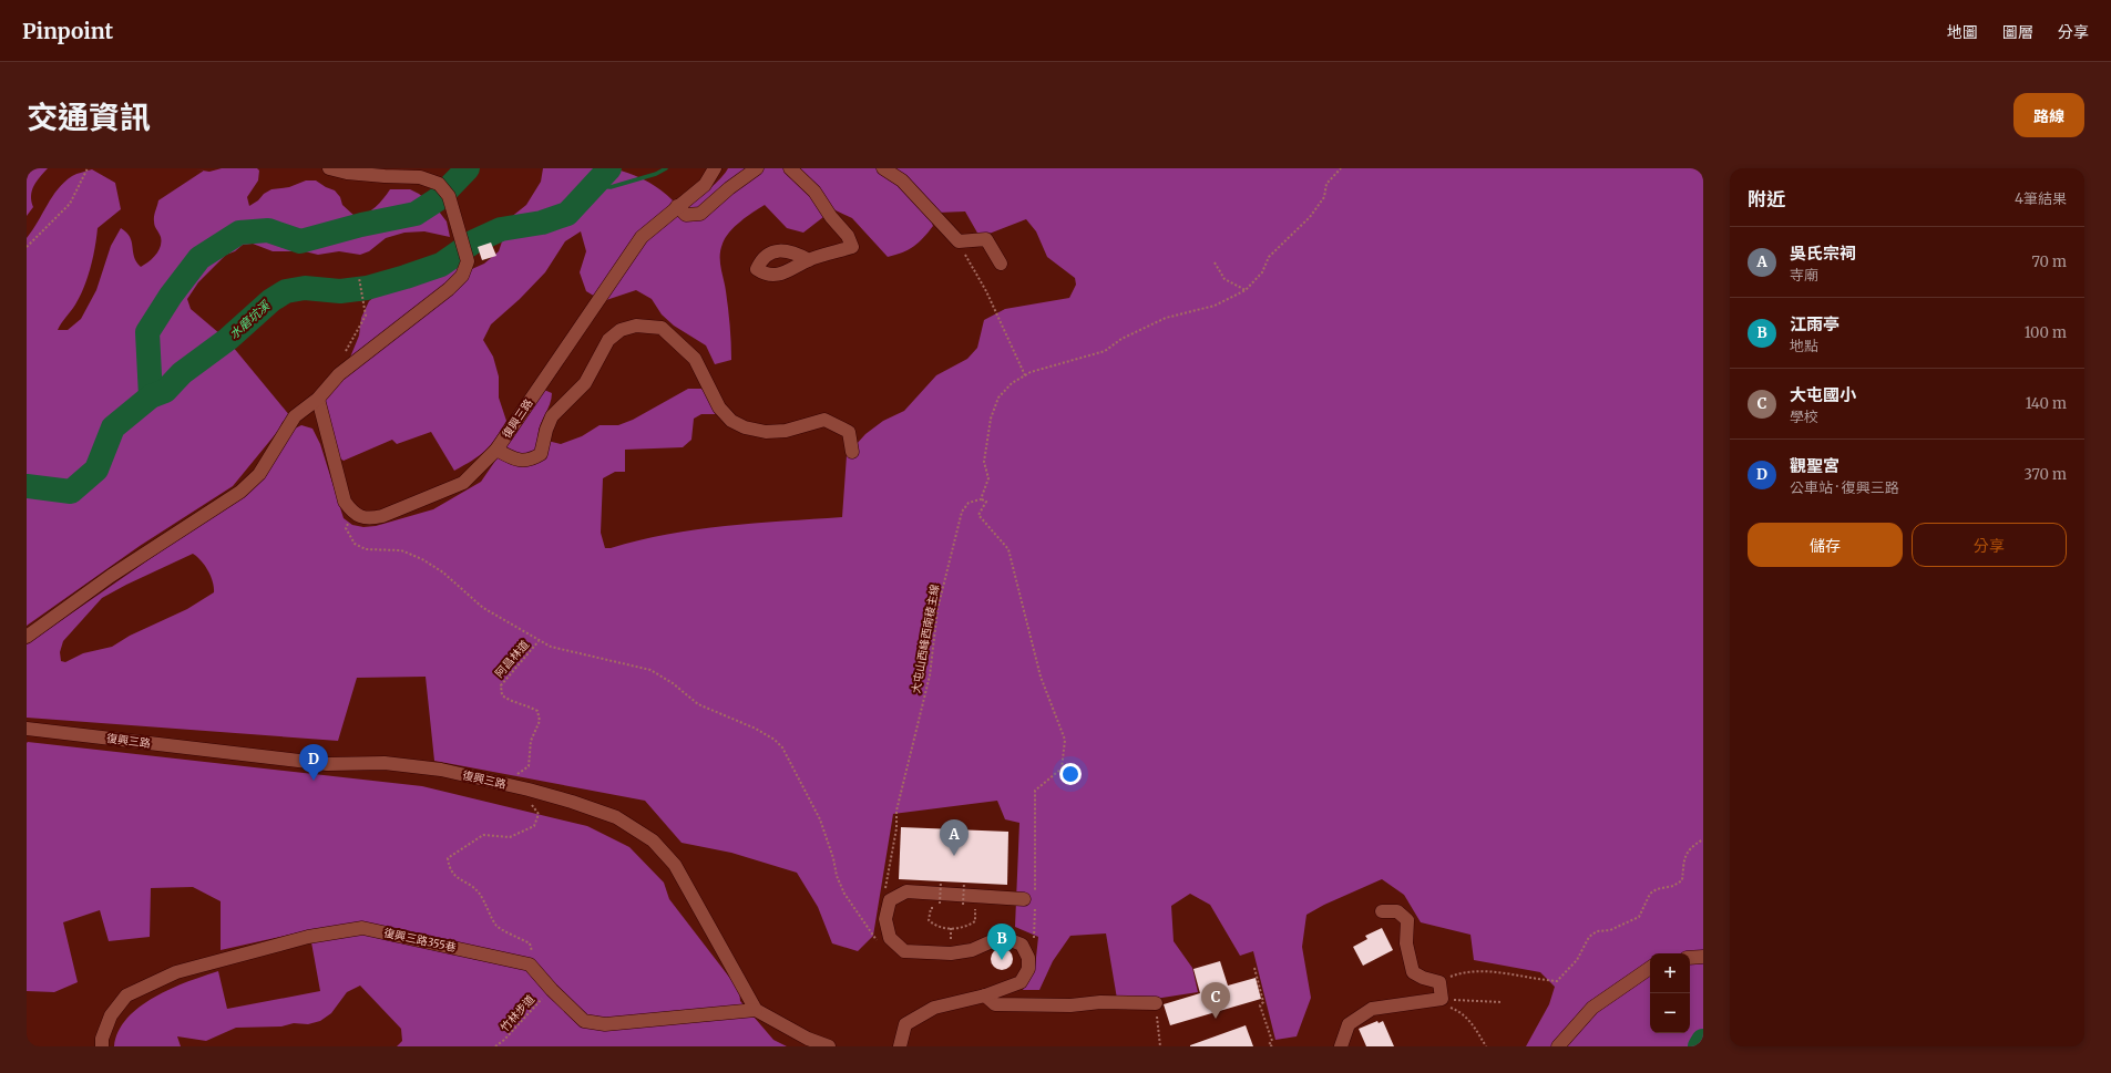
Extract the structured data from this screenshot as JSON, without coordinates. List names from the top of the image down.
{
  "streets": {
    "street": ["復興三路", "復興三路355巷"],
    "path": ["大屯山西峰西南稜主線", "阿昌林道", "竹林步道"]
  },
  "crossings": [
    ["復興三路", "阿昌林道"]
  ],
  "water": ["水磨坑溪"],
  "page": {
    "header": "Pinpoint",
    "nav": ["地圖", "圖層", "分享"],
    "title": "交通資訊",
    "buttons": [
      "路線",
      ["儲存", "分享"]
    ],
    "heading": ["附近", "4筆結果"],
    "list": [
      {
        "mark": "A",
        "name": "吳氏宗祠",
        "note": "寺廟",
        "value": "70 m"
      },
      {
        "mark": "B",
        "name": "江雨亭",
        "note": "地點",
        "value": "100 m"
      },
      {
        "mark": "C",
        "name": "大屯國小",
        "note": "學校",
        "value": "140 m"
      },
      {
        "mark": "D",
        "name": "觀聖宮",
        "note": "公車站 · 復興三路",
        "value": "370 m"
      }
    ],
    "pins": [
      "D",
      "A",
      "B",
      "C"
    ],
    "map_buttons": ["+", "−"]
  }
}
